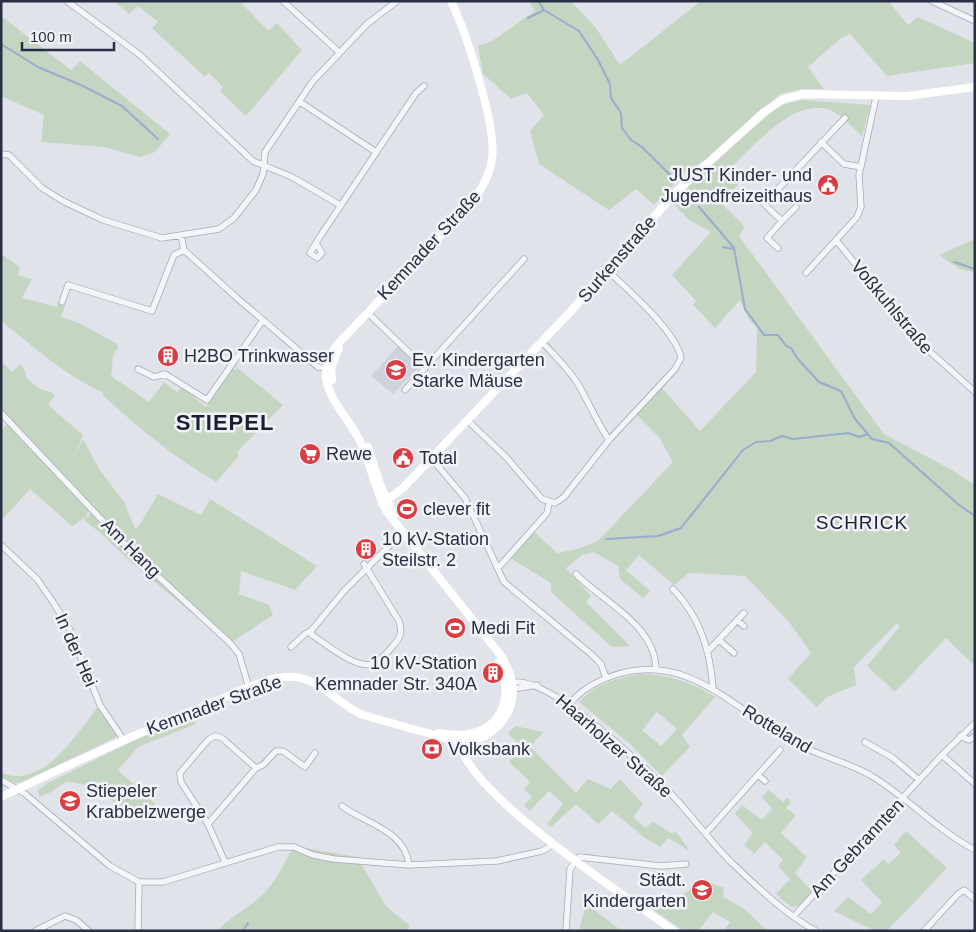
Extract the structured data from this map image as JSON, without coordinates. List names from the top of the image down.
{
  "streets": {
    "main road": ["Kemnader Straße", "Surkenstraße"],
    "street": [
      "Voßkuhlstraße",
      "Am Hang",
      "In der Hei",
      "Rotteland",
      "Haarholzer Straße",
      "Am Gebrannten"
    ]
  },
  "crossings": [
    ["Kemnader Straße", "Am Hang"],
    ["Kemnader Straße", "In der Hei"],
    ["Rotteland", "Haarholzer Straße"],
    ["Rotteland", "Am Gebrannten"],
    ["Haarholzer Straße", "Am Gebrannten"]
  ],
  "districts": ["STIEPEL", "SCHRICK"],
  "places": {
    "public building": ["JUST Kinder- und Jugendfreizeithaus", "Total"],
    "building": ["H2BO Trinkwasser", "10 kV-Station Steilstr. 2", "10 kV-Station Kemnader Str. 340A"],
    "school or university": ["Ev. Kindergarten Starke Mäuse", "Stiepeler Krabbelzwerge", "Städt. Kindergarten"],
    "supermarket": ["Rewe"],
    "sports": ["clever fit", "Medi Fit"],
    "bank": ["Volksbank"]
  },
  "scale_bar": "100 m"
}
